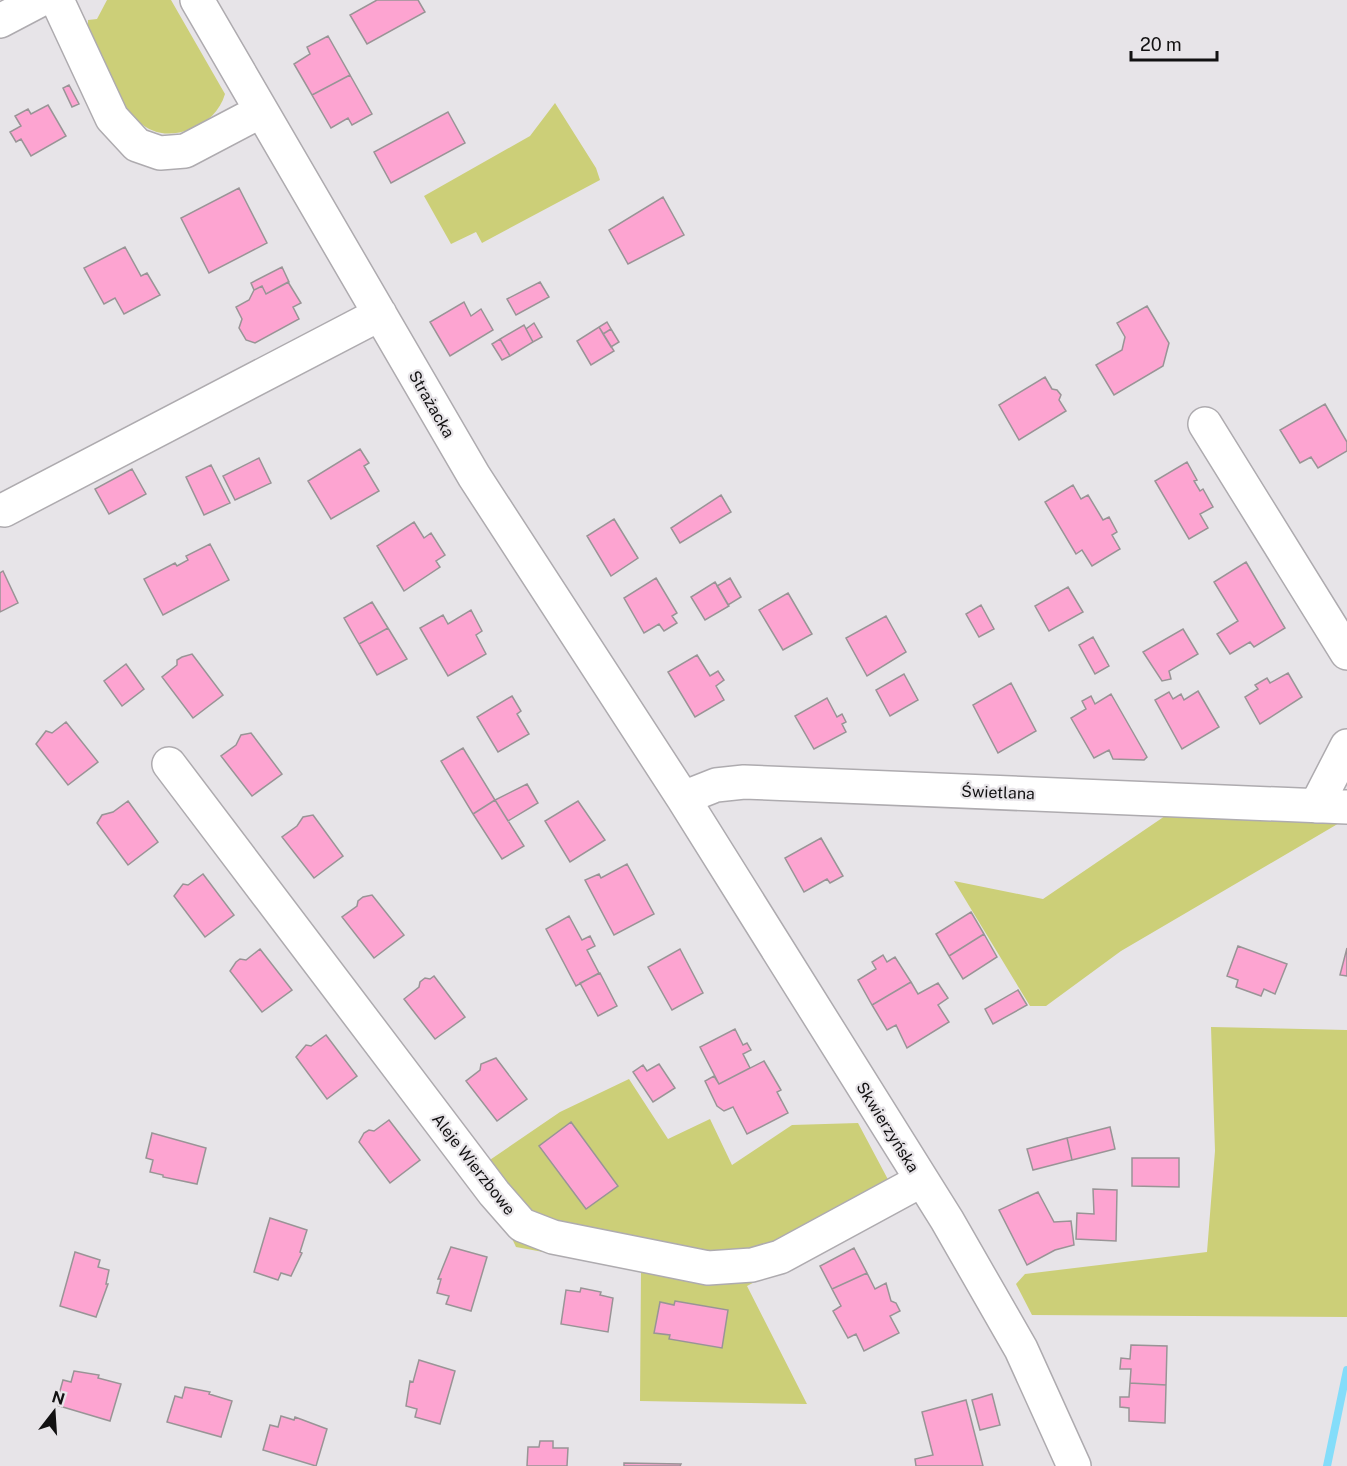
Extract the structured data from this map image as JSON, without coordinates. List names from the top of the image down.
{
  "streets": {
    "street": [
      "Strażacka",
      "Świetlana",
      "Skwierzyńska",
      "Aleje Wierzbowe"
    ]
  },
  "crossings": [
    ["Strażacka", "Świetlana"],
    ["Strażacka", "Skwierzyńska"],
    ["Świetlana", "Skwierzyńska"],
    ["Skwierzyńska", "Aleje Wierzbowe"]
  ],
  "scale_bar": "20 m",
  "north": "top"
}
